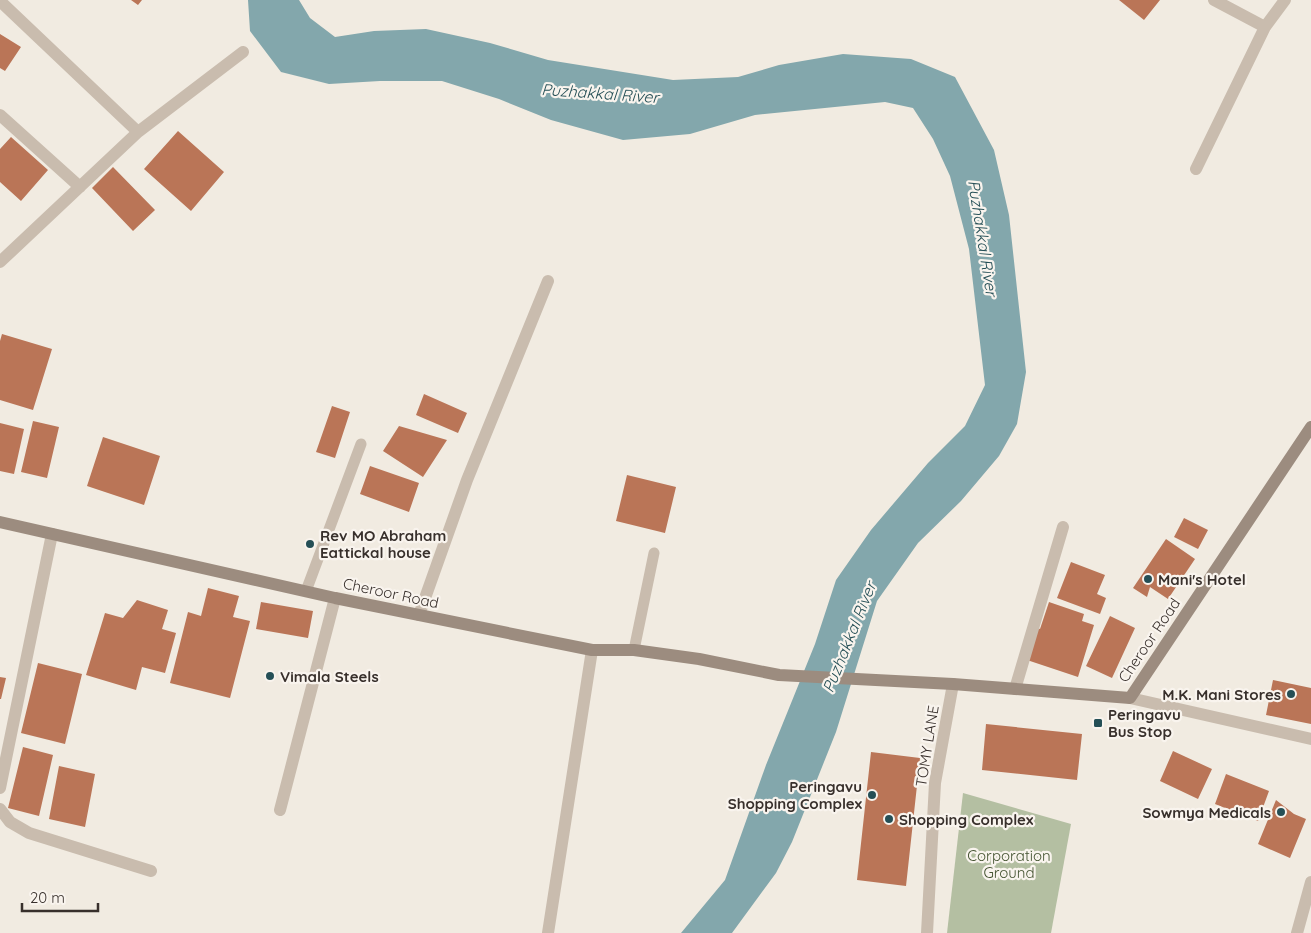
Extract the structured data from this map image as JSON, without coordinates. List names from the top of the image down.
{
  "streets": {
    "main road": ["Cheroor Road"],
    "street": ["TOMY LANE"]
  },
  "crossings": [
    ["Cheroor Road", "TOMY LANE"]
  ],
  "water": ["Puzhakkal River"],
  "parks": ["Corporation Ground"],
  "places": {
    "other": [
      "Rev MO Abraham Eattickal house",
      "Mani's Hotel",
      "Vimala Steels",
      "M.K. Mani Stores",
      "Peringavu Shopping Complex",
      "Sowmya Medicals",
      "Shopping Complex"
    ],
    "transit": ["Peringavu Bus Stop"]
  },
  "scale_bar": "20 m"
}
